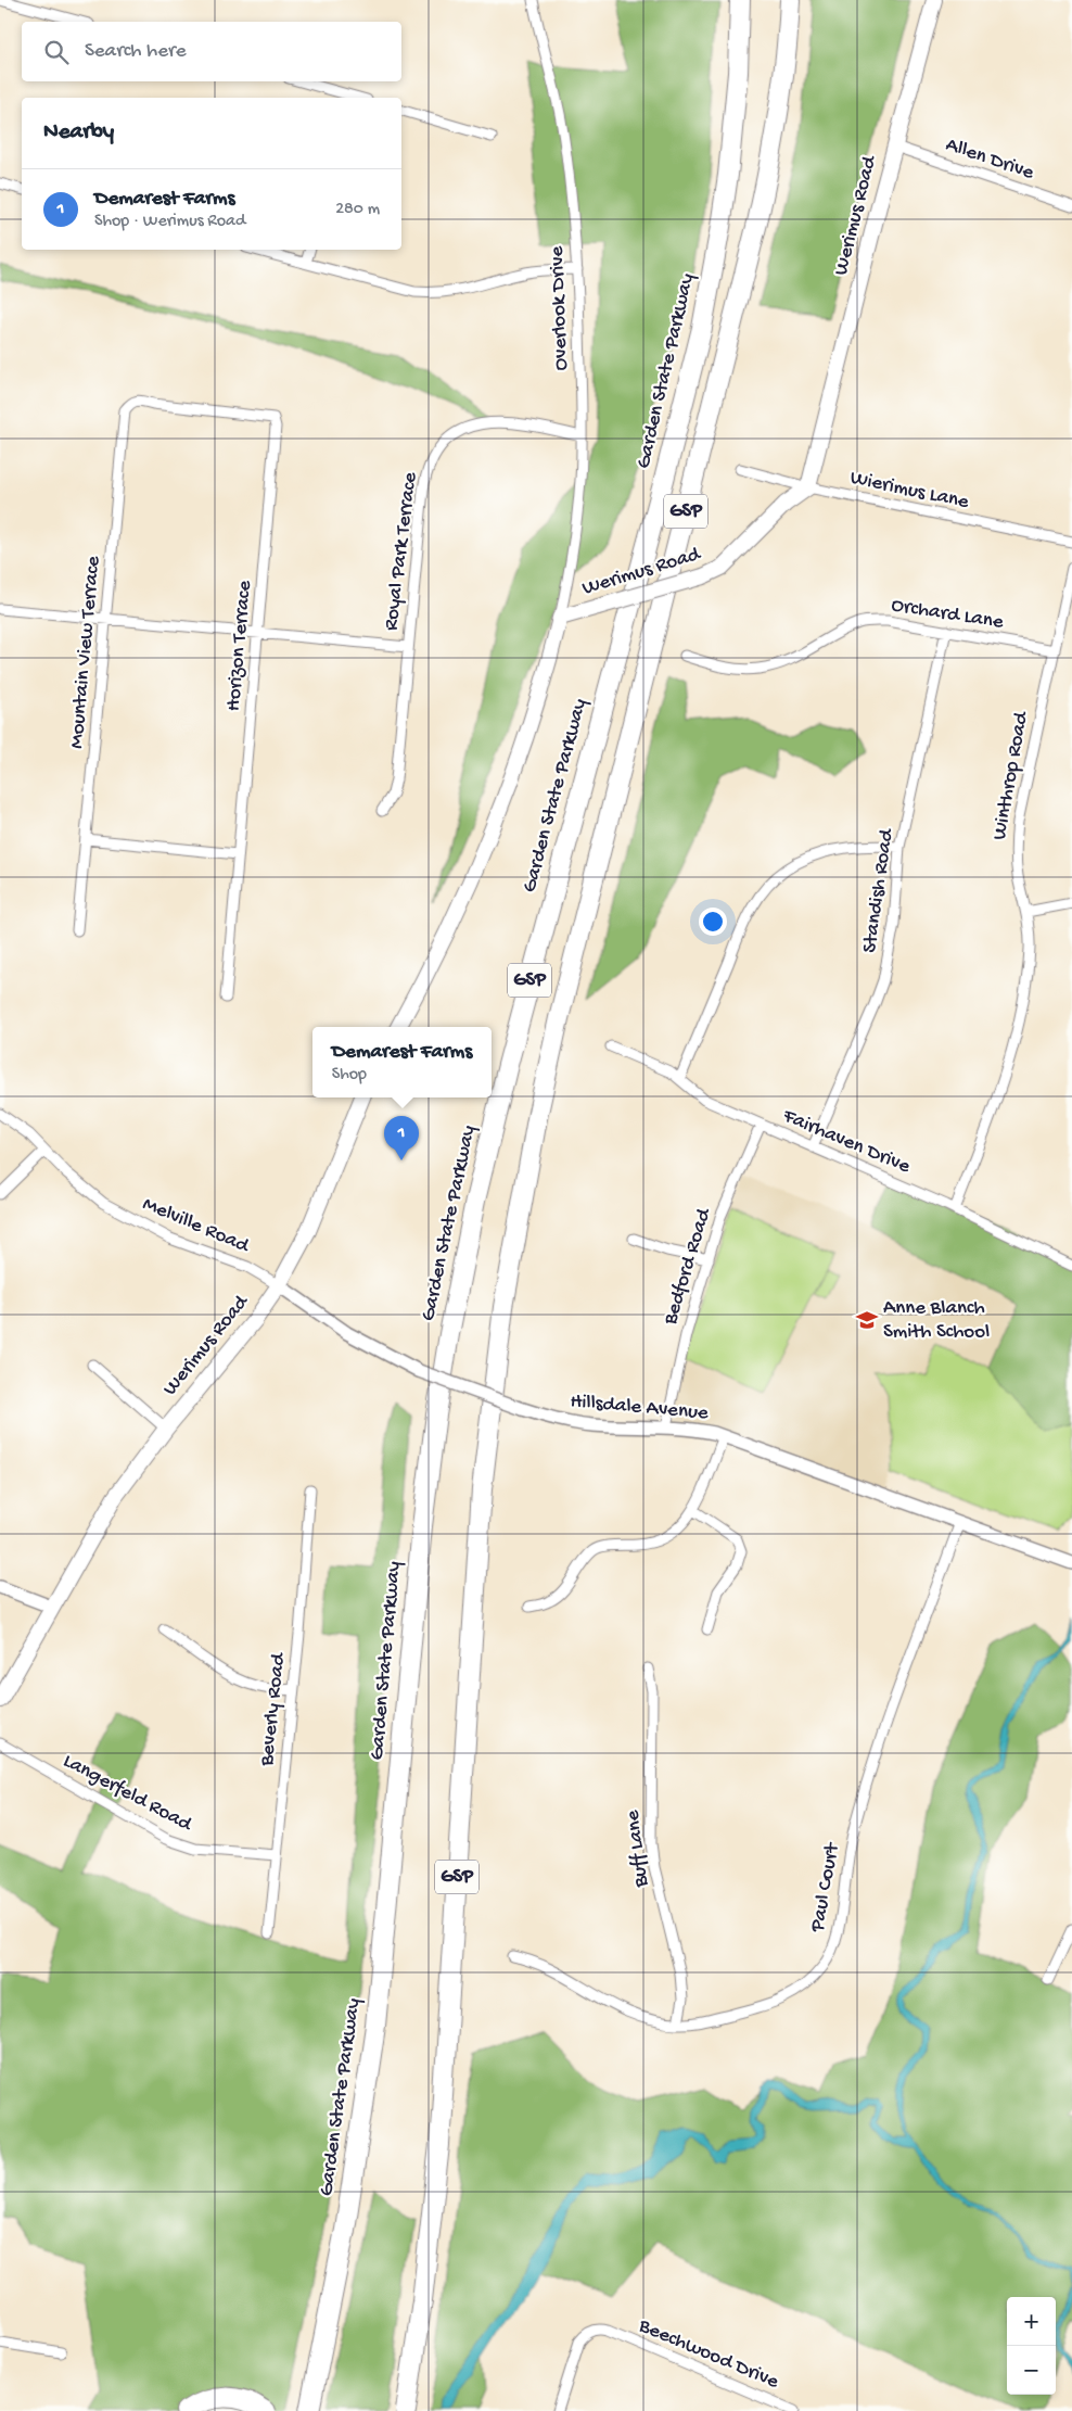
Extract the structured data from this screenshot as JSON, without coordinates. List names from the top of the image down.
{
  "streets": {
    "highway": ["Garden State Parkway", "GSP"],
    "main road": ["Werimus Road"],
    "street": [
      "Allen Drive",
      "Overlook Drive",
      "Wierimus Lane",
      "Royal Park Terrace",
      "Orchard Lane",
      "Horizon Terrace",
      "Mountain View Terrace",
      "Winthrop Road",
      "Standish Road",
      "Fairhaven Drive",
      "Melville Road",
      "Bedford Road",
      "Hillsdale Avenue",
      "Beverly Road",
      "Langerfeld Road",
      "Buff Lane",
      "Paul Court",
      "Beechwood Drive"
    ]
  },
  "crossings": [
    ["Allen Drive", "Werimus Road"],
    ["Werimus Road", "Overlook Drive"],
    ["Werimus Road", "Wierimus Lane"],
    ["Werimus Road", "Melville Road"],
    ["Werimus Road", "Hillsdale Avenue"],
    ["Overlook Drive", "Royal Park Terrace"],
    ["Orchard Lane", "Winthrop Road"],
    ["Orchard Lane", "Standish Road"],
    ["Horizon Terrace", "Mountain View Terrace"],
    ["Winthrop Road", "Fairhaven Drive"],
    ["Standish Road", "Fairhaven Drive"],
    ["Fairhaven Drive", "Bedford Road"],
    ["Melville Road", "Hillsdale Avenue"],
    ["Bedford Road", "Hillsdale Avenue"],
    ["Hillsdale Avenue", "Paul Court"],
    ["Beverly Road", "Langerfeld Road"],
    ["Buff Lane", "Paul Court"]
  ],
  "places": {
    "school or university": ["Anne Blanch Smith School"]
  },
  "page": {
    "search": "Search here",
    "heading": "Nearby",
    "list": [
      {
        "mark": "1",
        "name": "Demarest Farms",
        "note": "Shop · Werimus Road",
        "value": "280 m"
      }
    ],
    "popup": ["Demarest Farms", "Shop"],
    "pins": "1",
    "map_buttons": ["+", "−"]
  }
}
